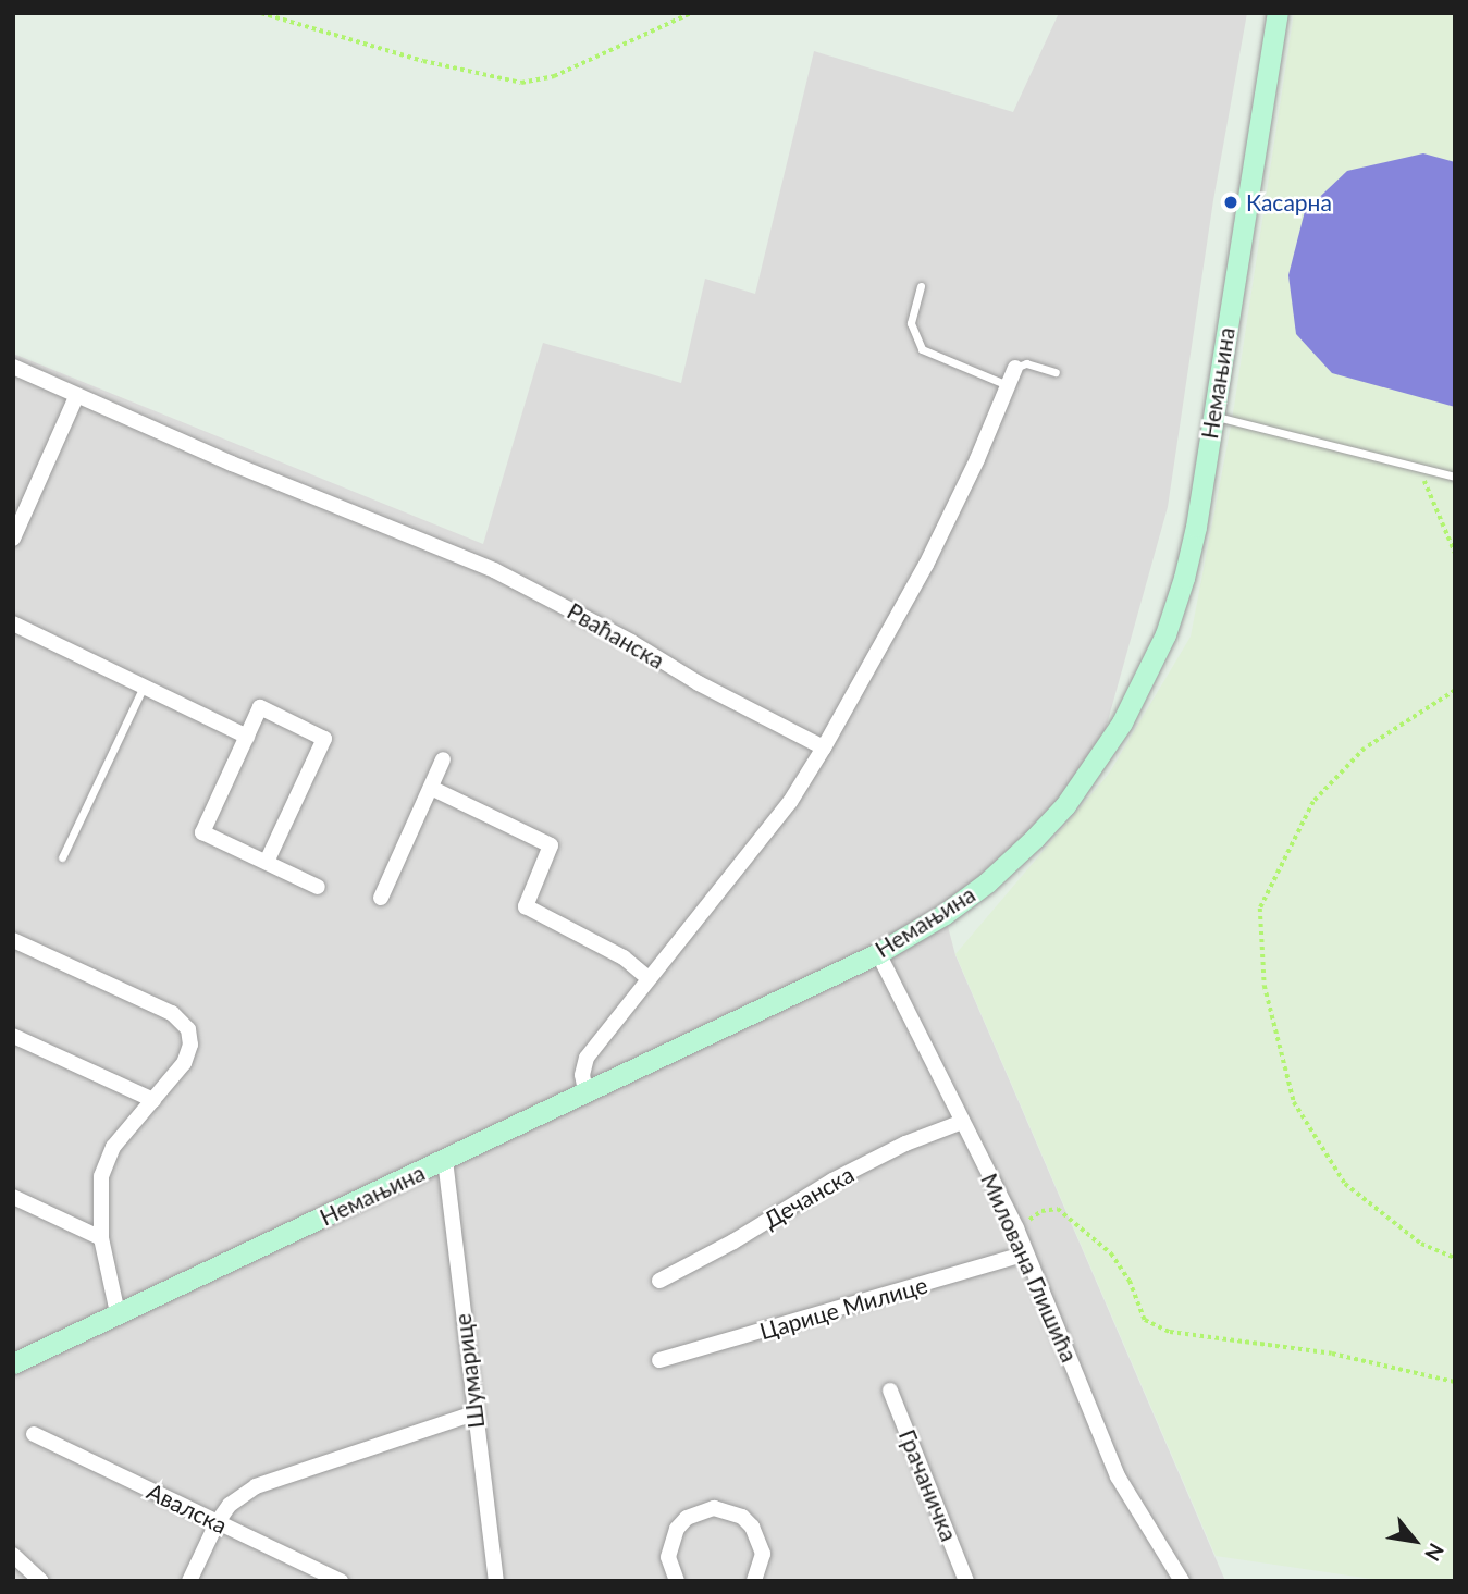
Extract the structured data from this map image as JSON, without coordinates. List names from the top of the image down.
{
  "streets": {
    "street": [
      "Немањина",
      "Рваћанска",
      "Дечанска",
      "Милована Глишића",
      "Царице Милице",
      "Шумарице",
      "Грачаничка",
      "Авалска"
    ]
  },
  "crossings": [
    ["Немањина", "Милована Глишића"],
    ["Немањина", "Шумарице"],
    ["Дечанска", "Милована Глишића"],
    ["Милована Глишића", "Царице Милице"]
  ],
  "places": ["Касарна"],
  "north": "bottom right"
}
